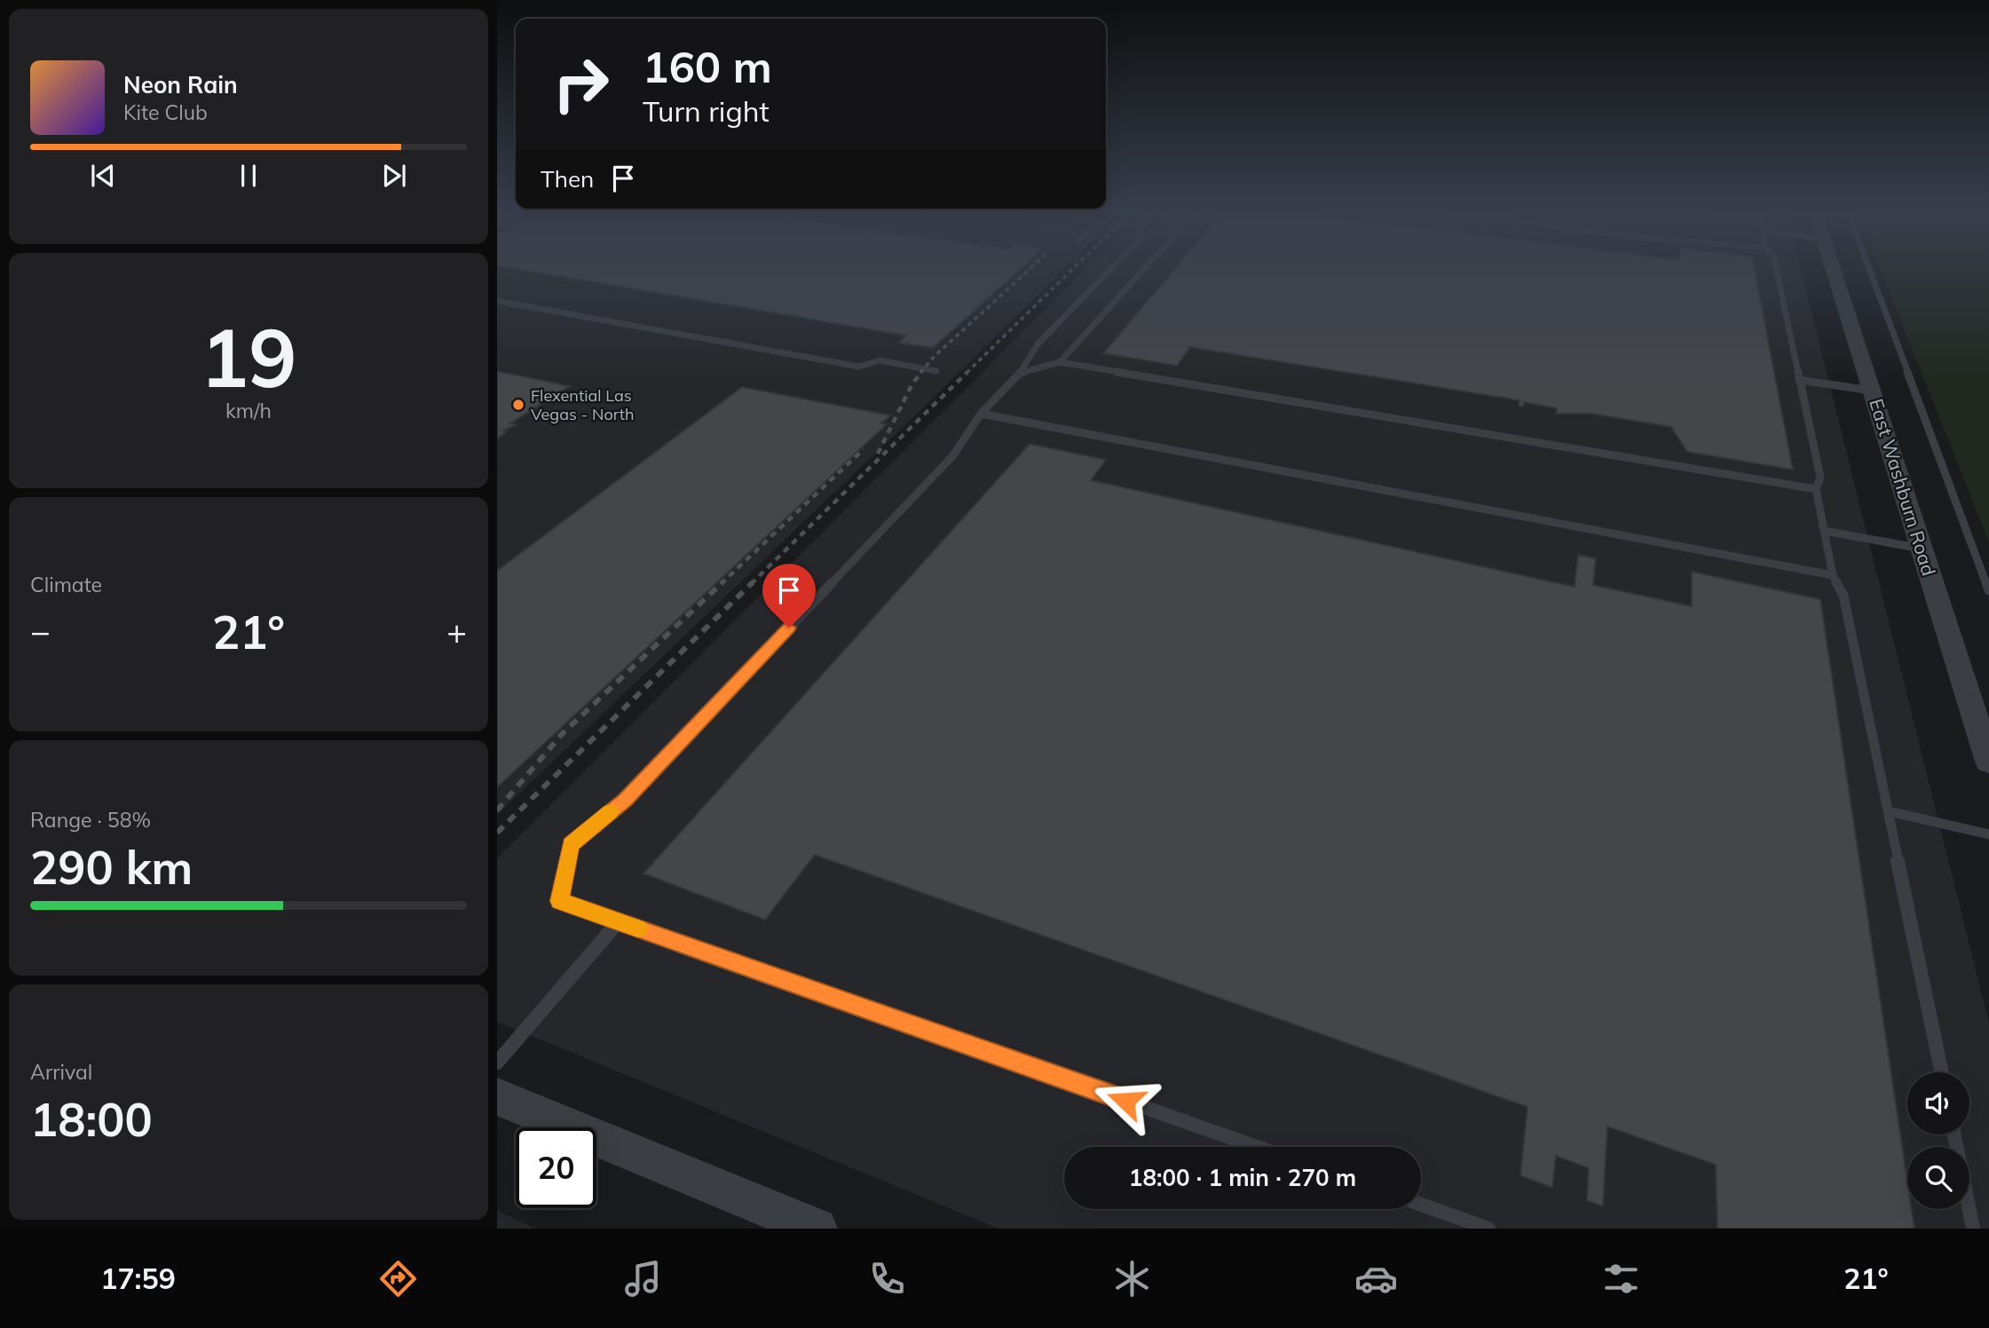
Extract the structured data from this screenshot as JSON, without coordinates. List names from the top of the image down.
{
  "streets": {
    "street": ["East Washburn Road"]
  },
  "places": ["Flexential Las Vegas - North"],
  "page": {
    "turn": ["160 m", "Turn right"],
    "song": ["Neon Rain", "Kite Club"],
    "then": "Then",
    "tile": [
      ["19", "km/h"],
      "Climate",
      ["Range · 58%", "290 km"],
      ["Arrival", "18:00"]
    ],
    "heat": ["−", "21°", "+"],
    "limit": "20",
    "trip": "18:00 · 1 min · 270 m",
    "tabs": ["17:59", "21°"]
  }
}
